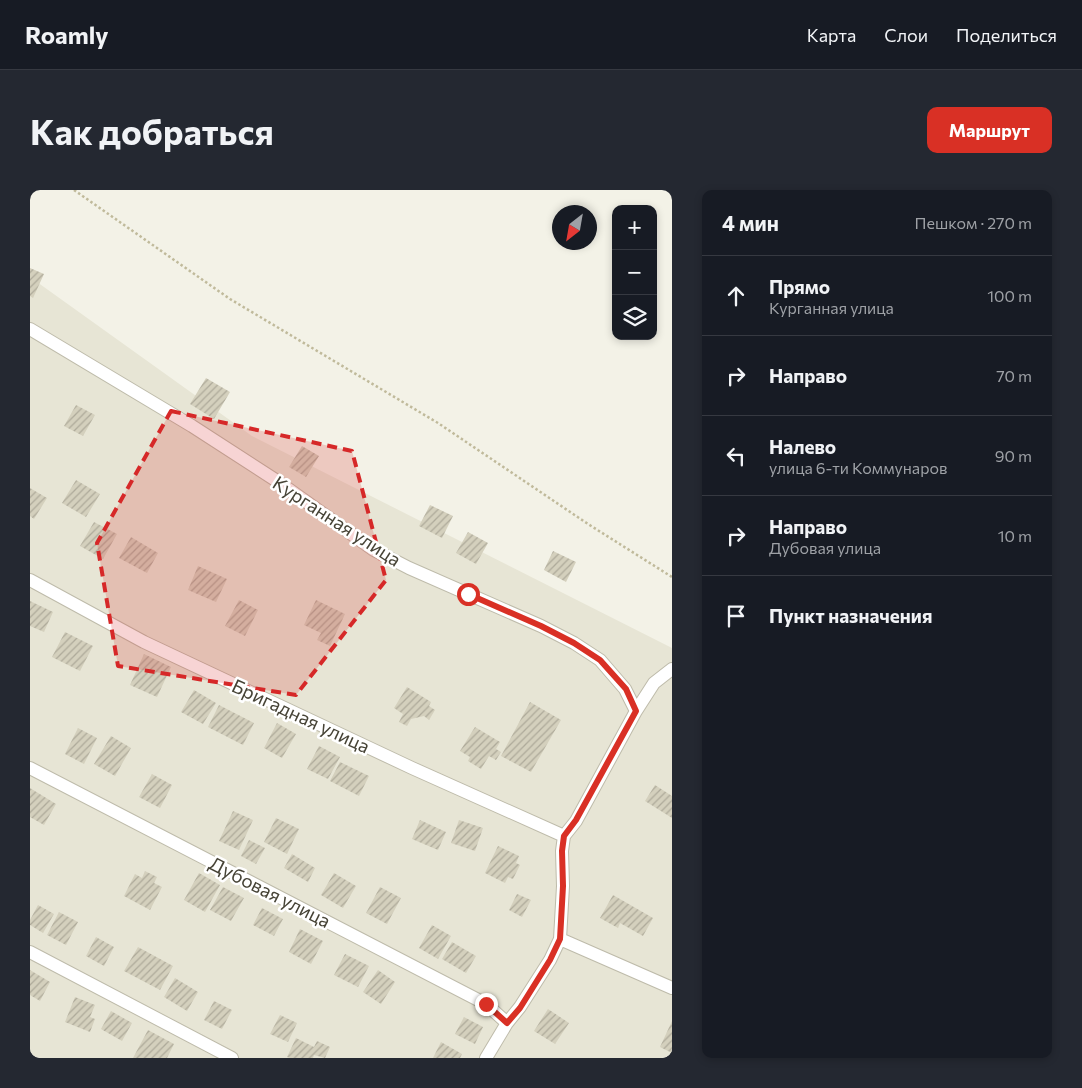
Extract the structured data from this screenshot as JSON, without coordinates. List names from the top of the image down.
{
  "streets": {
    "street": ["Курганная улица", "Бригадная улица", "Дубовая улица"]
  },
  "north": "bottom left",
  "page": {
    "header": "Roamly",
    "nav": ["Карта", "Слои", "Поделиться"],
    "buttons": "Маршрут",
    "title": "Как добраться",
    "heading": ["4 мин", "Пешком · 270 m"],
    "map_buttons": ["+", "−"],
    "list": [
      ["Прямо", "Курганная улица", "100 m"],
      ["Направо", "70 m"],
      ["Налево", "улица 6-ти Коммунаров", "90 m"],
      ["Направо", "Дубовая улица", "10 m"],
      "Пункт назначения"
    ]
  }
}
